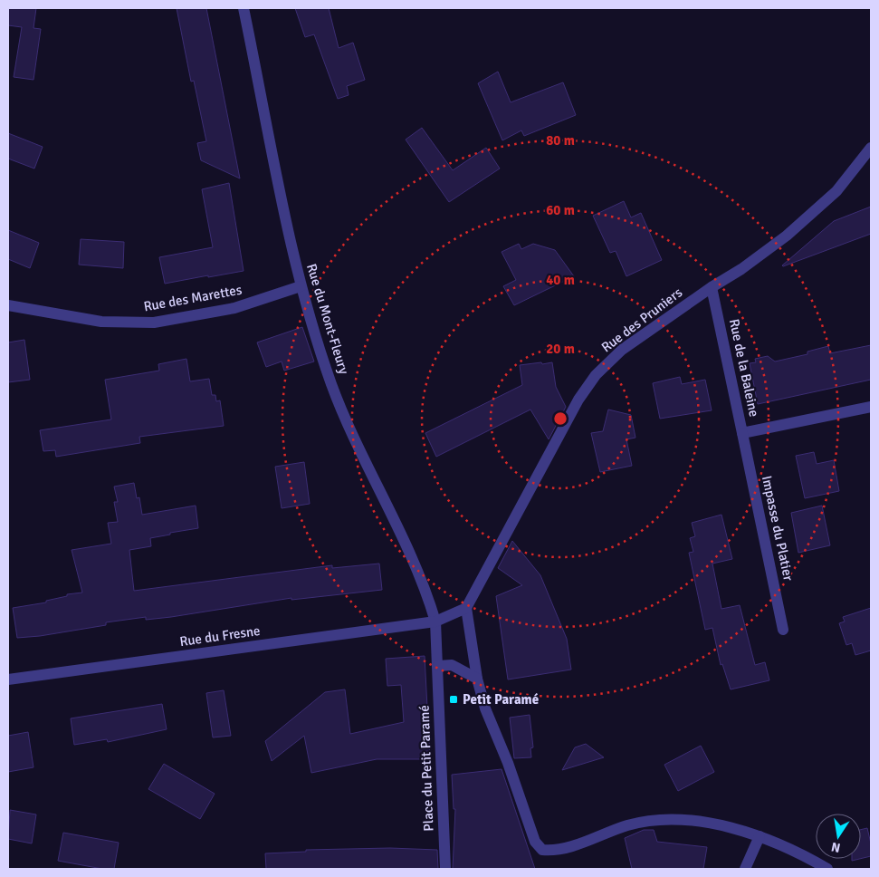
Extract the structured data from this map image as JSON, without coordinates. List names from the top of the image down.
{
  "streets": {
    "street": [
      "Rue des Marettes",
      "Rue du Mont-Fleury",
      "Rue des Pruniers",
      "Rue de la Baleine",
      "Impasse du Platier",
      "Rue du Fresne",
      "Place du Petit Paramé"
    ]
  },
  "crossings": [
    ["Rue des Marettes", "Rue du Mont-Fleury"],
    ["Rue du Mont-Fleury", "Rue du Fresne"],
    ["Rue du Mont-Fleury", "Place du Petit Paramé"],
    ["Rue des Pruniers", "Rue de la Baleine"],
    ["Rue de la Baleine", "Impasse du Platier"],
    ["Rue du Fresne", "Place du Petit Paramé"]
  ],
  "places": {
    "transit": ["Petit Paramé"]
  },
  "north": "bottom",
  "rings": [
    "80 m",
    "60 m",
    "40 m",
    "20 m"
  ]
}
